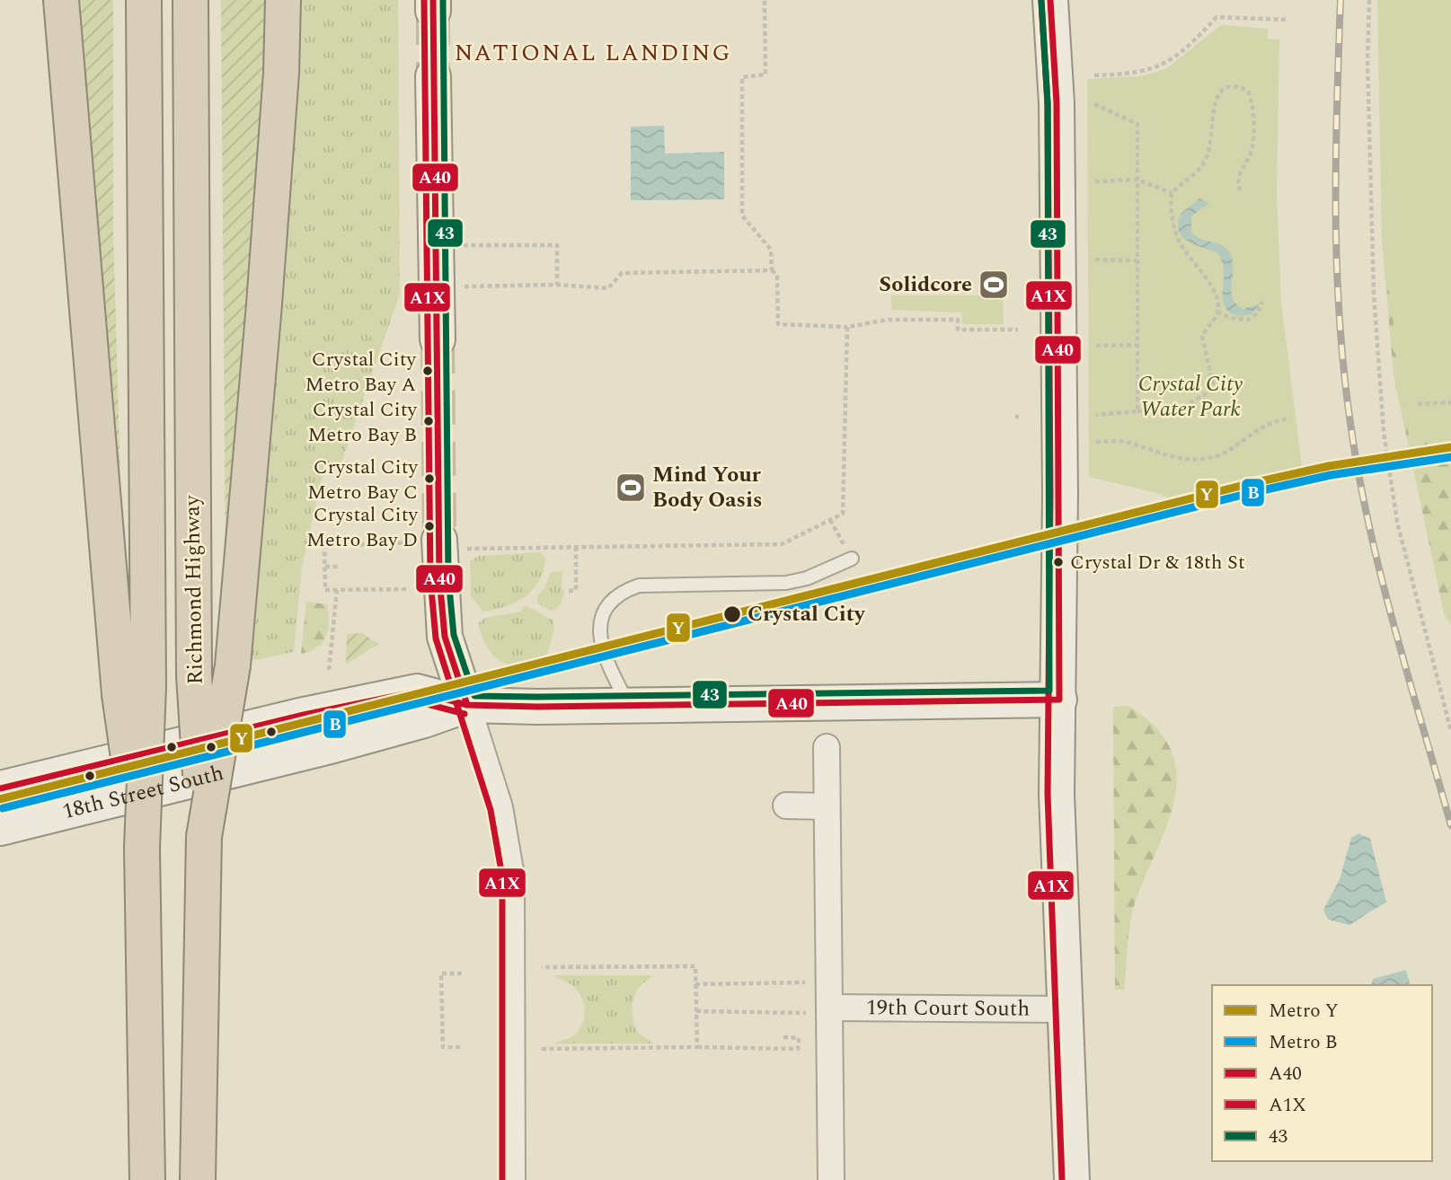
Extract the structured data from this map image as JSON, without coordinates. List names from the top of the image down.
{
  "streets": {
    "highway": ["Richmond Highway"],
    "street": ["18th Street South", "19th Court South"]
  },
  "districts": ["NATIONAL LANDING"],
  "parks": ["Crystal City Water Park"],
  "places": {
    "sports": ["Solidcore", "Mind Your Body Oasis"],
    "other": [
      "Crystal City Metro Bay A",
      "Crystal City Metro Bay B",
      "Crystal City Metro Bay C",
      "Crystal City Metro Bay D",
      "Crystal Dr & 18th St",
      "Crystal City"
    ]
  },
  "lines": [
    "transit line A40",
    "transit line A1X",
    "transit line 43",
    "metro line Y",
    "metro line B"
  ],
  "legend": [
    "Metro Y",
    "Metro B",
    "A40",
    "A1X",
    "43"
  ]
}
